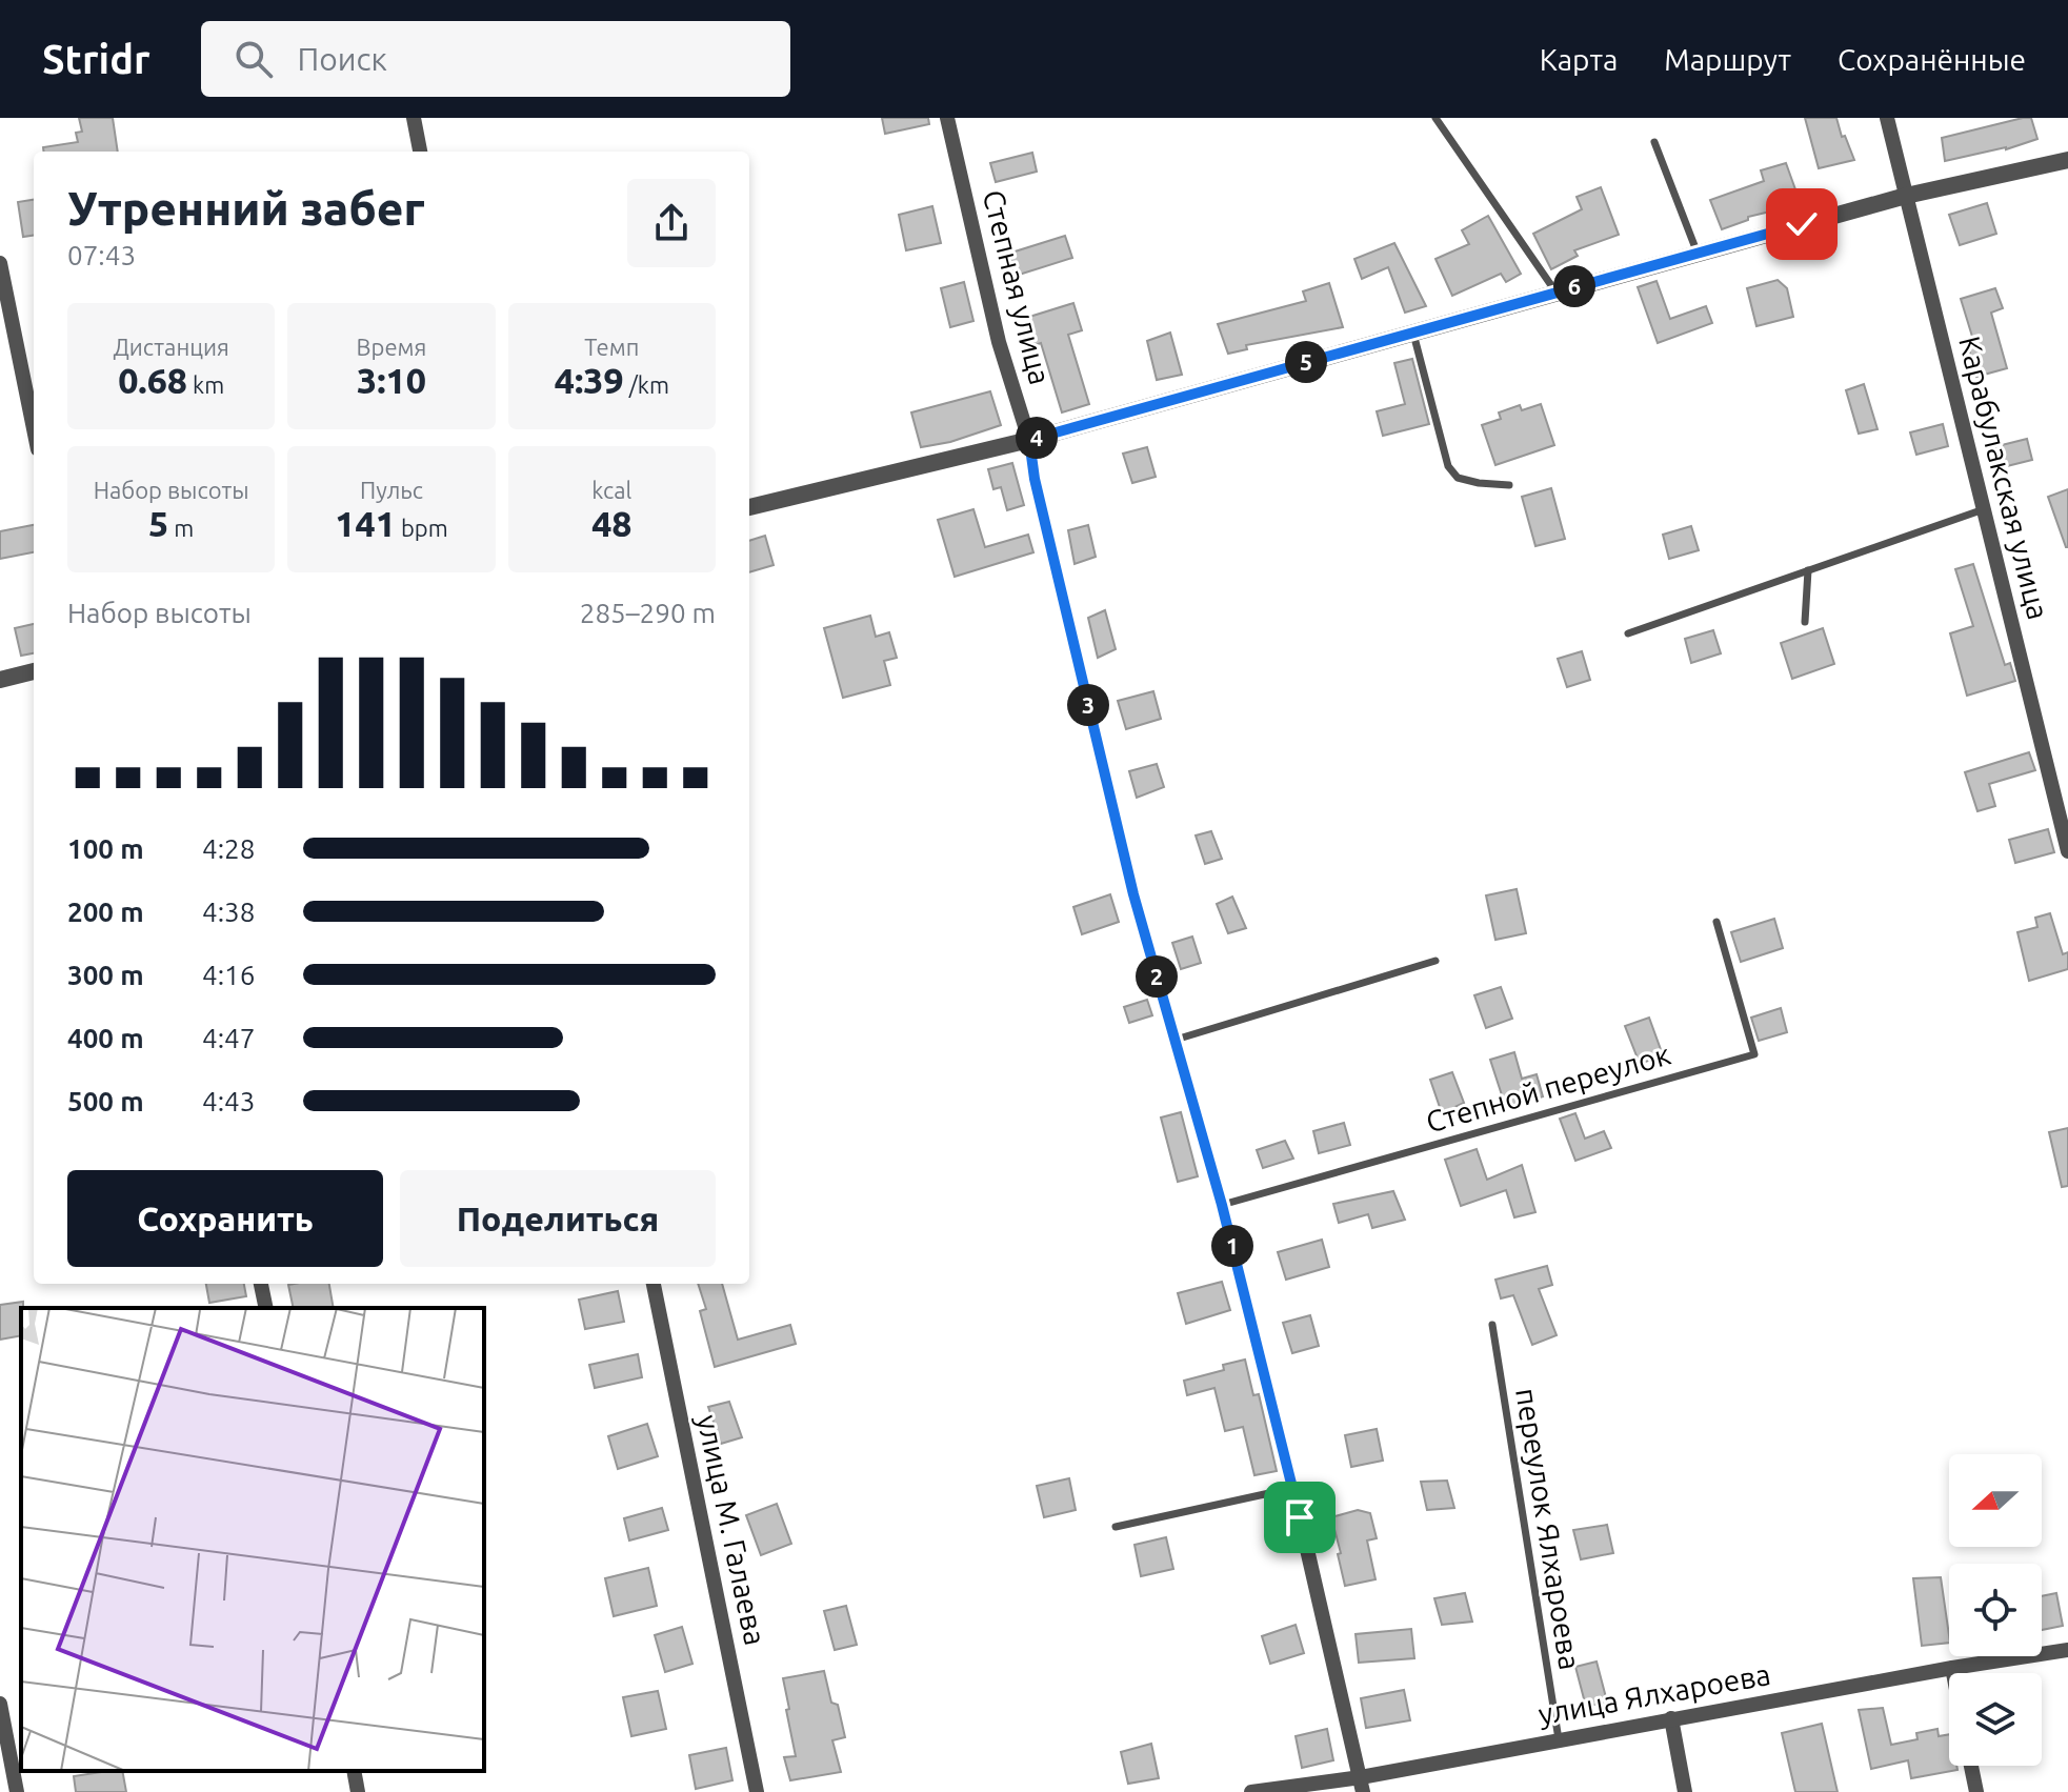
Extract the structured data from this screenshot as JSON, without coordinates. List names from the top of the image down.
{
  "streets": {
    "street": [
      "Степная улица",
      "Карабулакская улица",
      "улица М. Галаева",
      "улица Ялхароева"
    ],
    "lane": ["Степной переулок", "переулок Ялхароева"]
  },
  "crossings": [
    ["Степная улица", "Степной переулок"],
    ["Степная улица", "улица Ялхароева"],
    ["переулок Ялхароева", "улица Ялхароева"]
  ],
  "north": "left",
  "page": {
    "header": "Stridr",
    "search": "Поиск",
    "nav": ["Карта", "Маршрут", "Сохранённые"],
    "heading": ["Утренний забег", "07:43"],
    "pins": [
      "6",
      "5",
      "4",
      "3",
      "2",
      "1"
    ],
    "stats": [
      ["Дистанция", "0.68 km"],
      ["Время", "3:10"],
      ["Темп", "4:39 /km"],
      ["Набор высоты", "5 m"],
      ["Пульс", "141 bpm"],
      ["kcal", "48"]
    ],
    "chart": ["Набор высоты", "285–290 m"],
    "list": [
      {
        "name": "100 m",
        "note": "4:28"
      },
      {
        "name": "200 m",
        "note": "4:38"
      },
      {
        "name": "300 m",
        "note": "4:16"
      },
      {
        "name": "400 m",
        "note": "4:47"
      },
      {
        "name": "500 m",
        "note": "4:43"
      }
    ],
    "buttons": ["Сохранить", "Поделиться"]
  }
}
